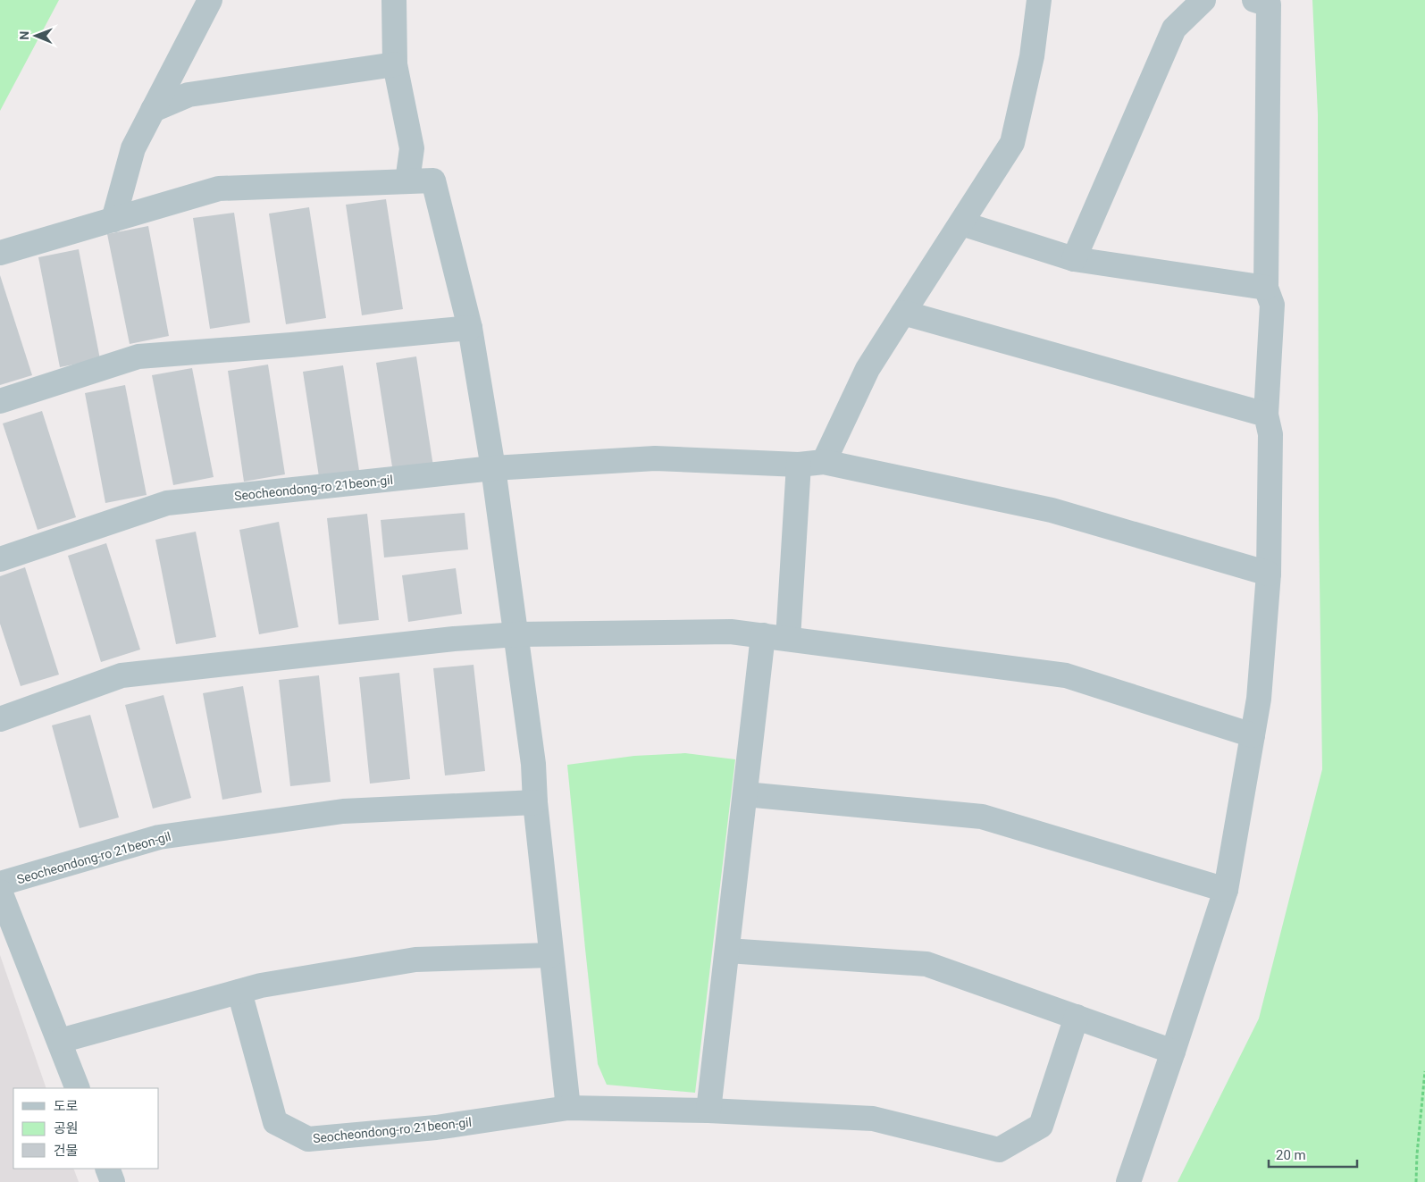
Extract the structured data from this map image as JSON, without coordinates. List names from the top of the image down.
{
  "streets": {
    "street": ["Seocheondong-ro 21beon-gil"]
  },
  "legend": ["도로", "공원", "건물"],
  "scale_bar": "20 m",
  "north": "left"
}
